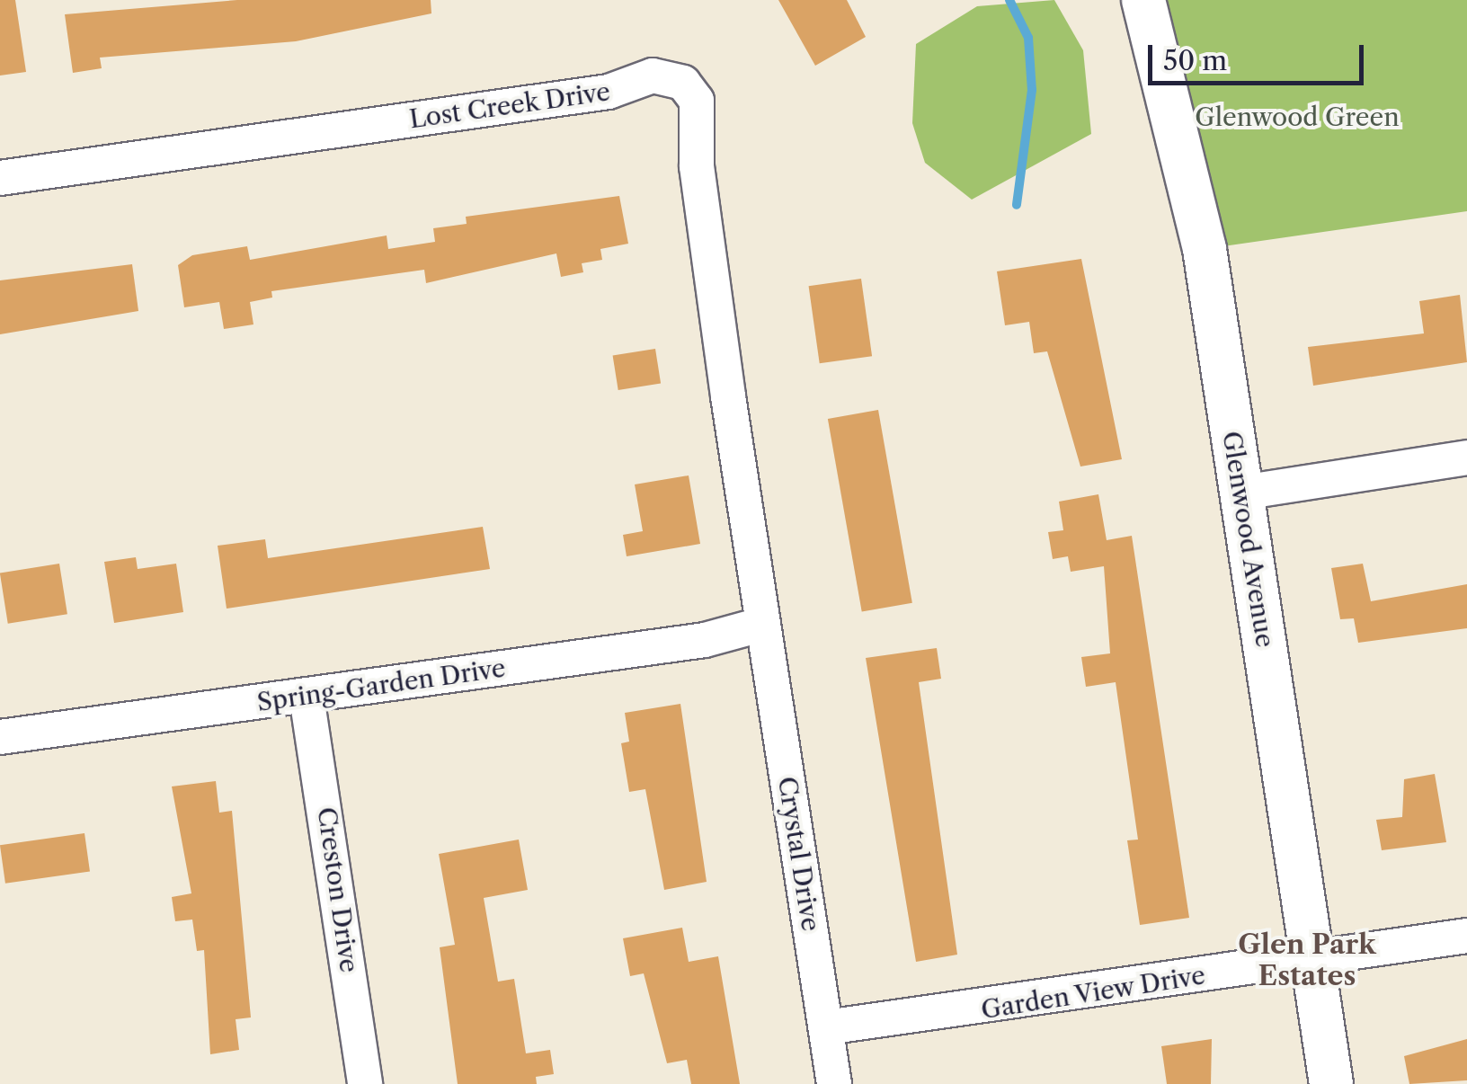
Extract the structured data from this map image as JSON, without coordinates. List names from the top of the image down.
{
  "streets": {
    "street": [
      "Lost Creek Drive",
      "Glenwood Avenue",
      "Spring-Garden Drive",
      "Crystal Drive",
      "Creston Drive",
      "Garden View Drive"
    ]
  },
  "crossings": [
    ["Lost Creek Drive", "Spring-Garden Drive"],
    ["Lost Creek Drive", "Crystal Drive"],
    ["Glenwood Avenue", "Garden View Drive"],
    ["Spring-Garden Drive", "Crystal Drive"],
    ["Spring-Garden Drive", "Creston Drive"],
    ["Crystal Drive", "Garden View Drive"]
  ],
  "districts": ["Glen Park Estates"],
  "parks": ["Glenwood Green"],
  "scale_bar": "50 m"
}
